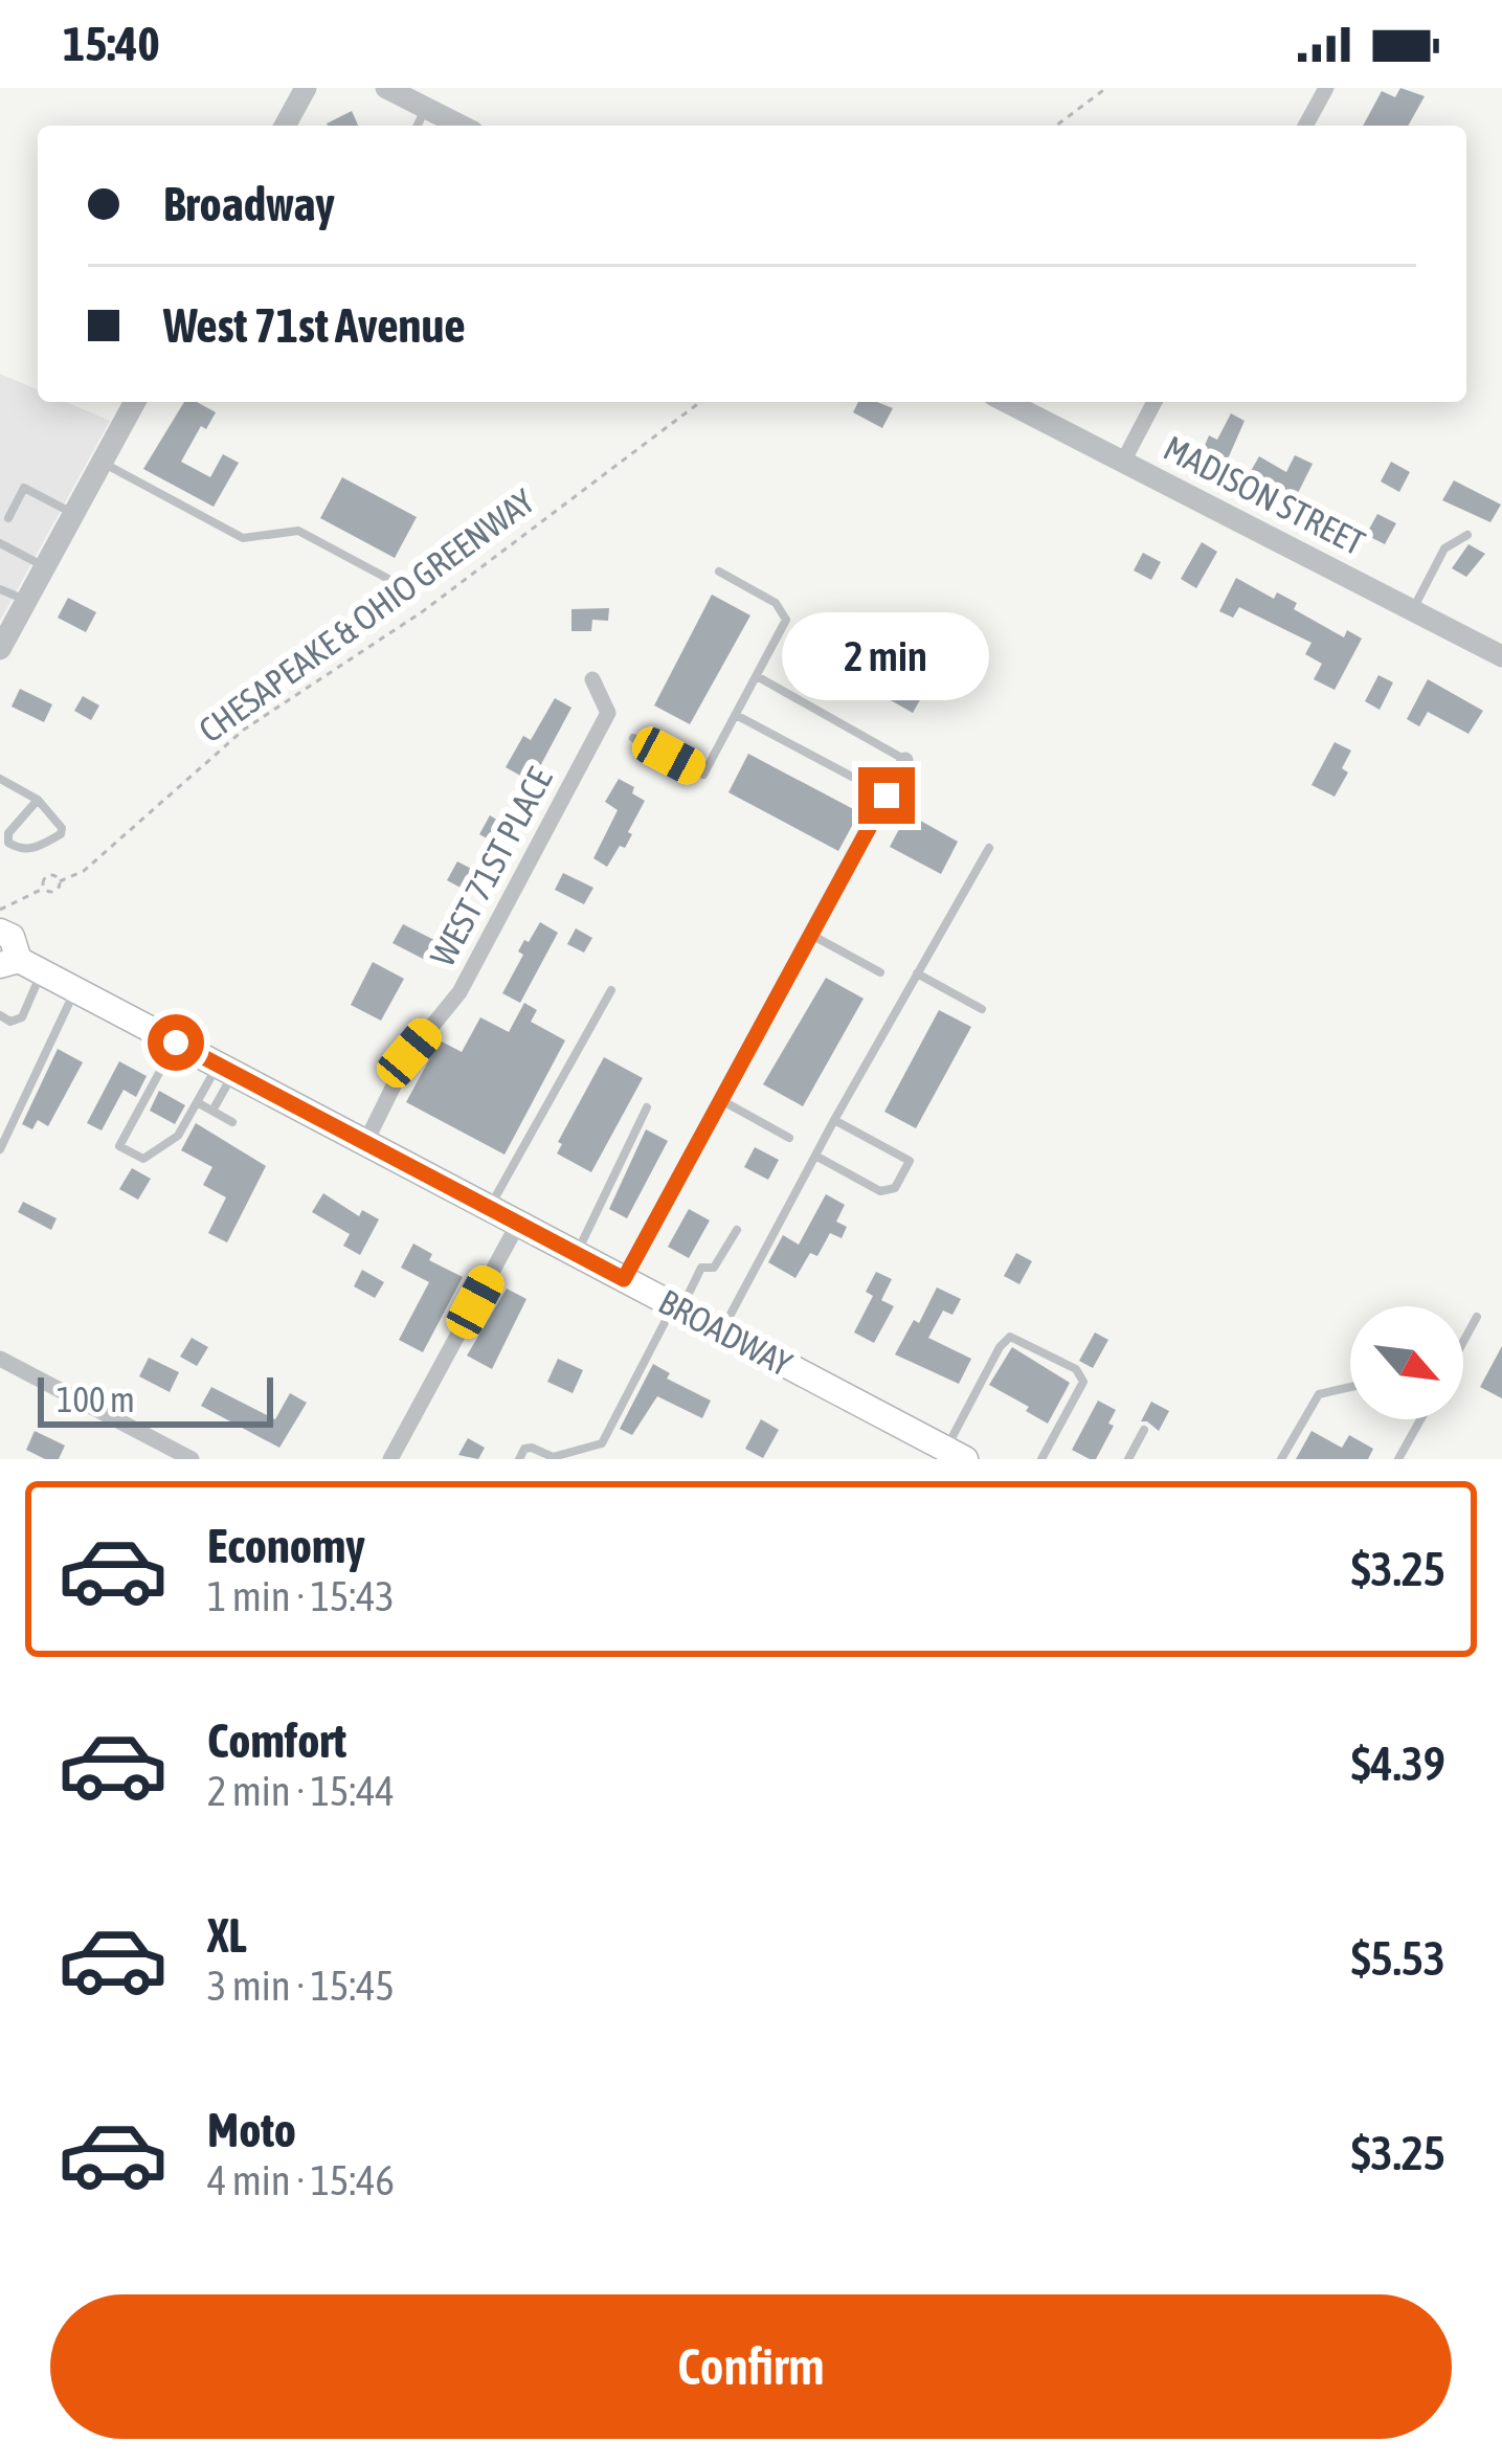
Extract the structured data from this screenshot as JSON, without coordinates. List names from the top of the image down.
{
  "streets": {
    "main road": ["BROADWAY"],
    "street": ["MADISON STREET", "WEST 71ST PLACE"],
    "path": ["CHESAPEAKE & OHIO GREENWAY"]
  },
  "crossings": [
    ["WEST 71ST PLACE", "BROADWAY"]
  ],
  "scale_bar": "100 m",
  "north": "bottom right",
  "page": {
    "status": "15:40",
    "banner": ["Broadway", "West 71st Avenue"],
    "bubble": "2 min",
    "scale": "100 m",
    "list": [
      {
        "name": "Economy",
        "note": "1 min · 15:43",
        "value": "$3.25"
      },
      {
        "name": "Comfort",
        "note": "2 min · 15:44",
        "value": "$4.39"
      },
      {
        "name": "XL",
        "note": "3 min · 15:45",
        "value": "$5.53"
      },
      {
        "name": "Moto",
        "note": "4 min · 15:46",
        "value": "$3.25"
      }
    ],
    "buttons": "Confirm"
  }
}
